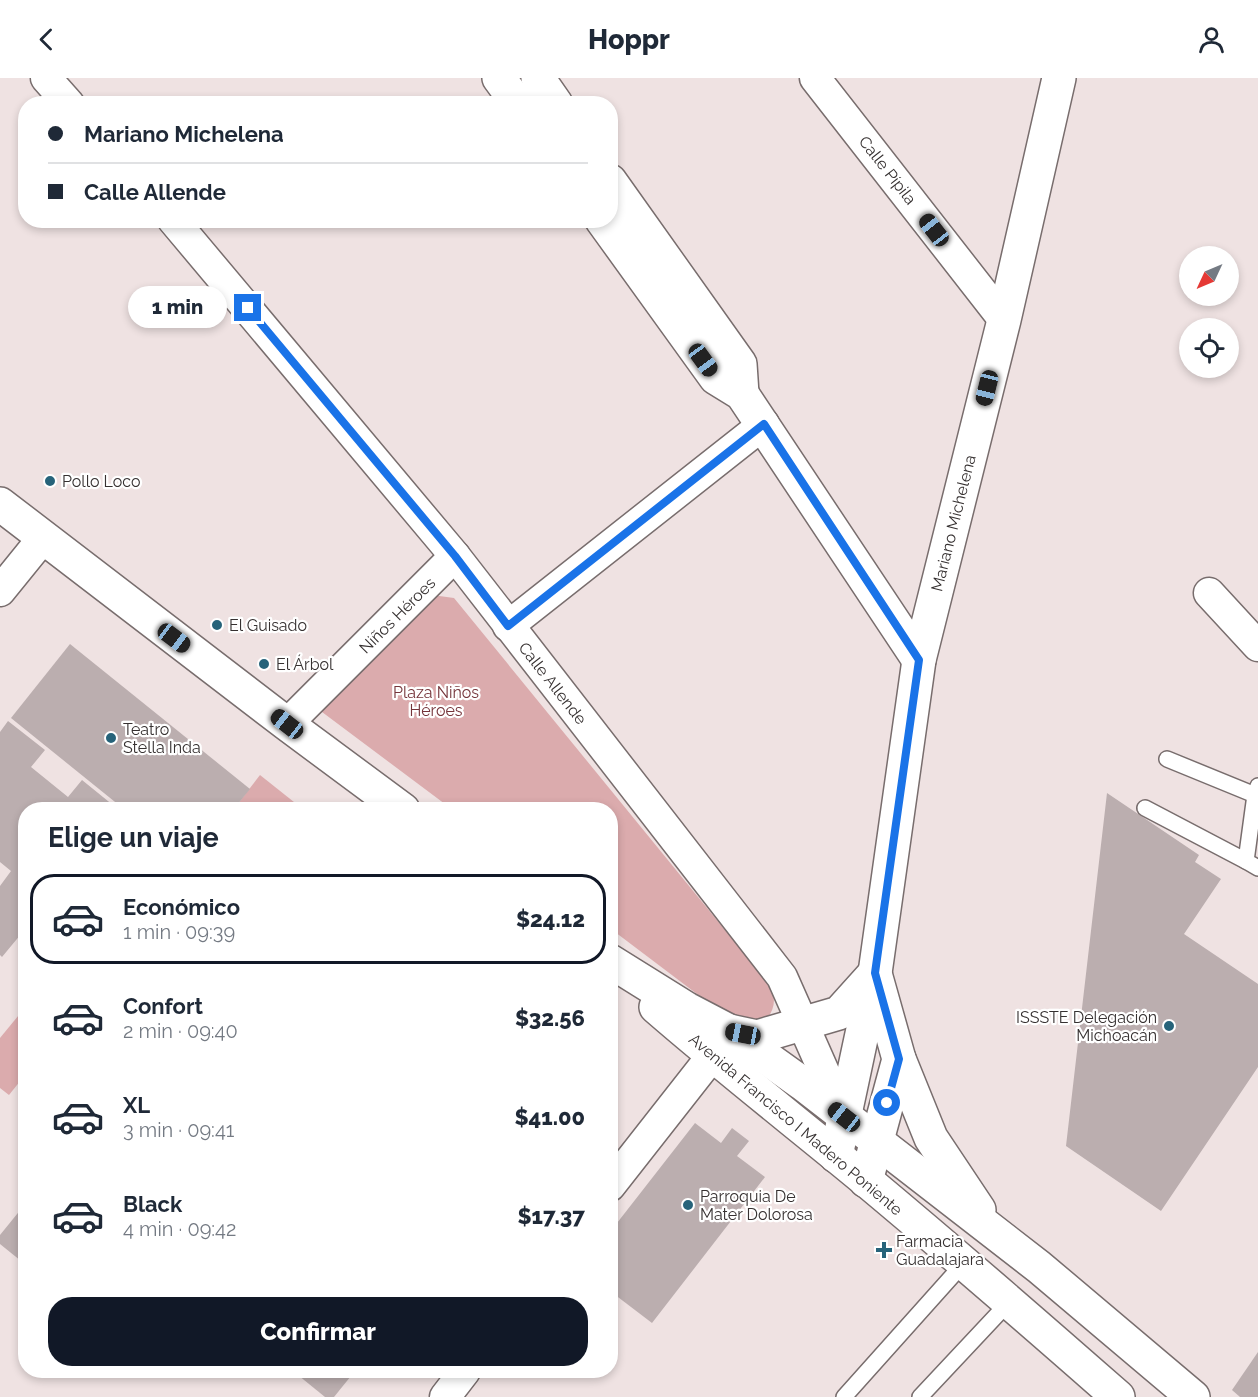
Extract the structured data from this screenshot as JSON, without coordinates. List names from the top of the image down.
{
  "streets": {
    "main road": ["Mariano Michelena", "Avenida Francisco I Madero Poniente"],
    "street": ["Calle Pípila", "Niños Héroes", "Calle Allende"]
  },
  "crossings": [
    ["Calle Pípila", "Mariano Michelena"],
    ["Mariano Michelena", "Calle Allende"],
    ["Mariano Michelena", "Avenida Francisco I Madero Poniente"],
    ["Niños Héroes", "Calle Allende"]
  ],
  "parks": ["Plaza Niños Héroes"],
  "places": {
    "other": [
      "Pollo Loco",
      "El Guisado",
      "El Árbol",
      "Teatro Stella Inda",
      "ISSSTE Delegación Michoacán",
      "Parroquia De Mater Dolorosa"
    ],
    "health": ["Farmacia Guadalajara"]
  },
  "north": "bottom left",
  "page": {
    "header": "Hoppr",
    "banner": ["Mariano Michelena", "Calle Allende"],
    "bubble": "1 min",
    "heading": "Elige un viaje",
    "list": [
      {
        "name": "Económico",
        "note": "1 min · 09:39",
        "value": "$24.12"
      },
      {
        "name": "Confort",
        "note": "2 min · 09:40",
        "value": "$32.56"
      },
      {
        "name": "XL",
        "note": "3 min · 09:41",
        "value": "$41.00"
      },
      {
        "name": "Black",
        "note": "4 min · 09:42",
        "value": "$17.37"
      }
    ],
    "buttons": "Confirmar"
  }
}
